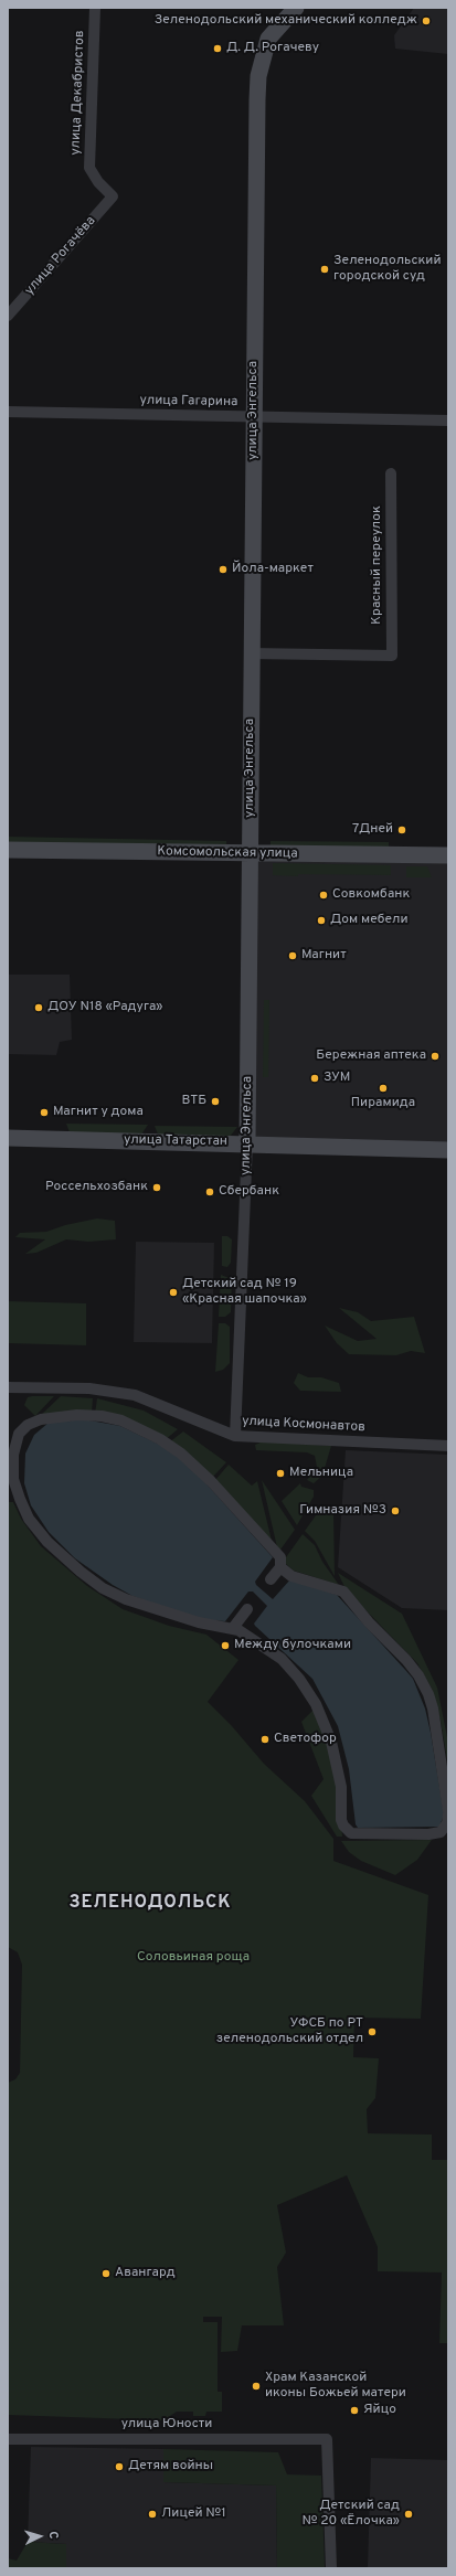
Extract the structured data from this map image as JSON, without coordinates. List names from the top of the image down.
{
  "streets": {
    "street": [
      "улица Декабристов",
      "улица Рогачёва",
      "улица Гагарина",
      "улица Энгельса",
      "Красный переулок",
      "Комсомольская улица",
      "улица Татарстан",
      "улица Космонавтов",
      "улица Юности"
    ]
  },
  "crossings": [
    ["улица Декабристов", "улица Рогачёва"],
    ["улица Гагарина", "улица Энгельса"],
    ["улица Энгельса", "Красный переулок"],
    ["улица Энгельса", "Комсомольская улица"],
    ["улица Энгельса", "улица Татарстан"],
    ["улица Энгельса", "улица Космонавтов"]
  ],
  "districts": ["ЗЕЛЕНОДОЛЬСК"],
  "parks": ["Соловьиная роща"],
  "places": [
    "Зеленодольский механический колледж",
    "Д. Д. Рогачеву",
    "Зеленодольский городской суд",
    "Йола-маркет",
    "7Дней",
    "Совкомбанк",
    "Дом мебели",
    "Магнит",
    "ДОУ N18 «Радуга»",
    "Бережная аптека",
    "ЗУМ",
    "Пирамида",
    "ВТБ",
    "Магнит у дома",
    "Россельхозбанк",
    "Сбербанк",
    "Детский сад № 19 «Красная шапочка»",
    "Мельница",
    "Гимназия №3",
    "Между булочками",
    "Светофор",
    "УФСБ по РТ зеленодольский отдел",
    "Авангард",
    "Храм Казанской иконы Божьей матери",
    "Яйцо",
    "Детям войны",
    "Лицей №1",
    "Детский сад № 20 «Ёлочка»"
  ],
  "north": "right"
}
